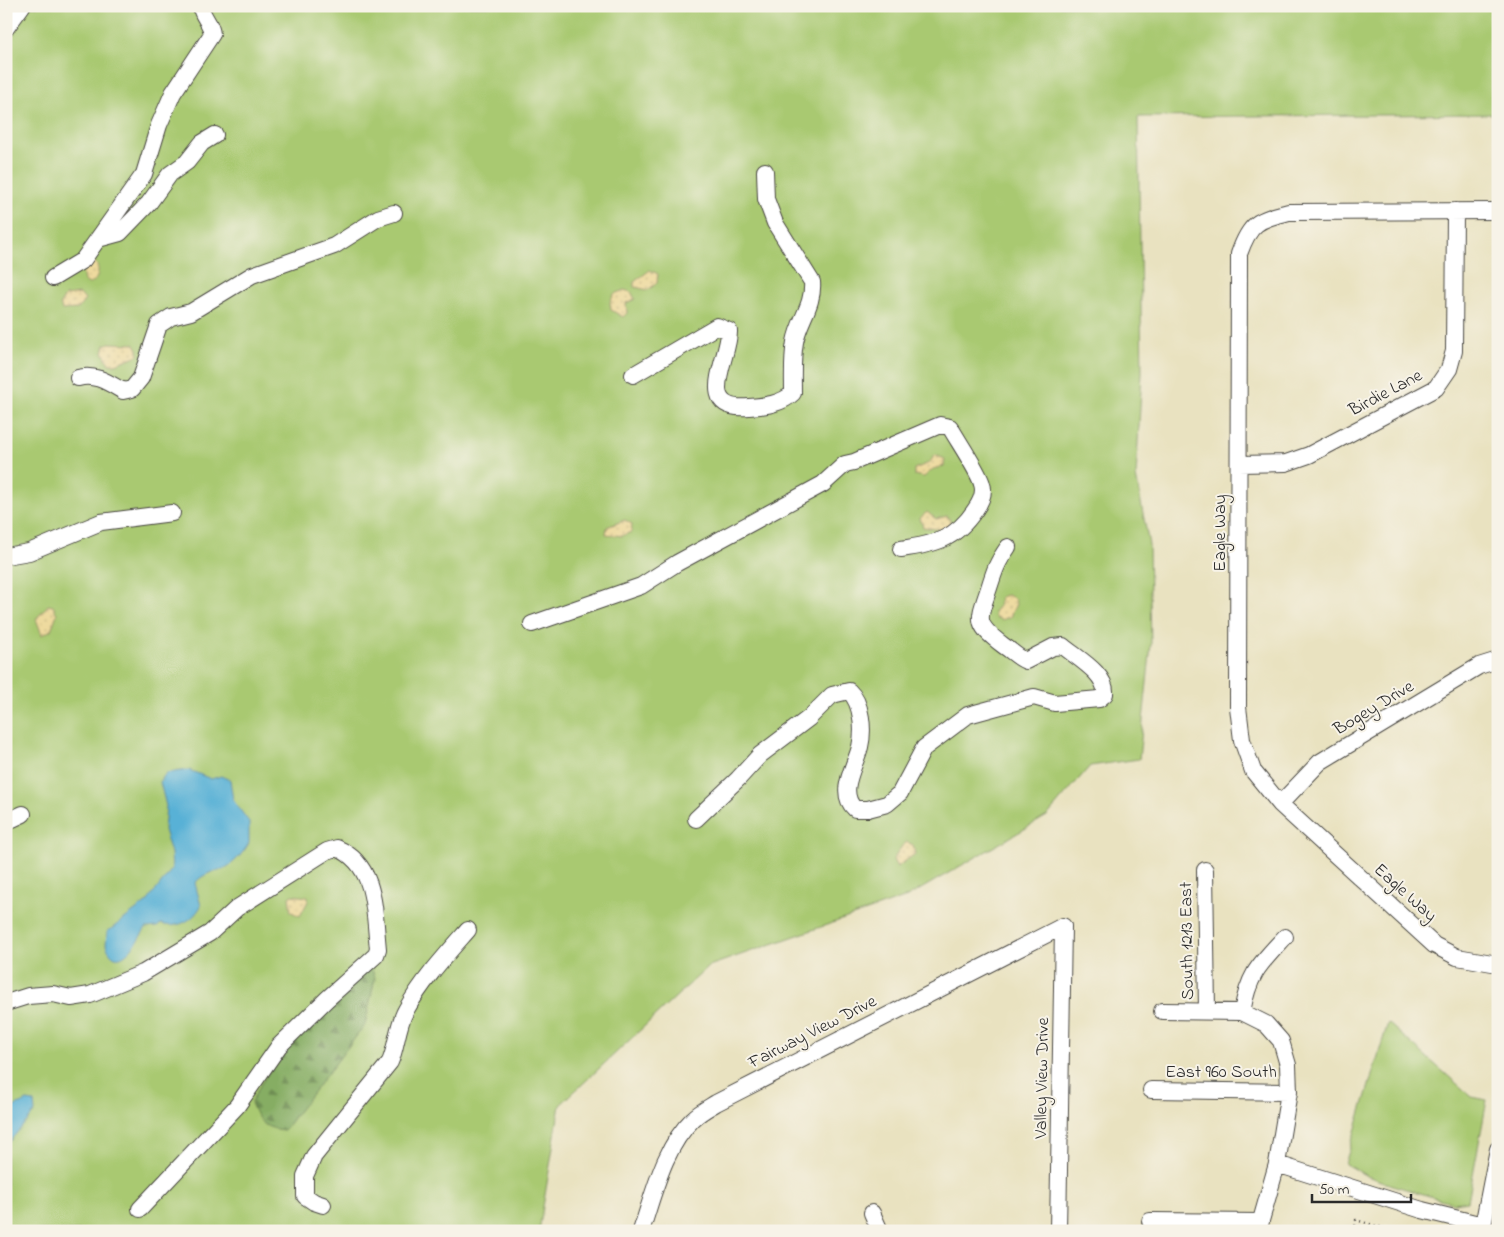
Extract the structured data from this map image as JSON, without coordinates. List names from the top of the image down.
{
  "streets": {
    "street": [
      "Birdie Lane",
      "Eagle Way",
      "Bogey Drive",
      "South 1213 East",
      "Fairway View Drive",
      "East 960 South",
      "Valley View Drive"
    ]
  },
  "crossings": [
    ["Birdie Lane", "Eagle Way"],
    ["Eagle Way", "Bogey Drive"],
    ["Fairway View Drive", "Valley View Drive"]
  ],
  "scale_bar": "50 m"
}
